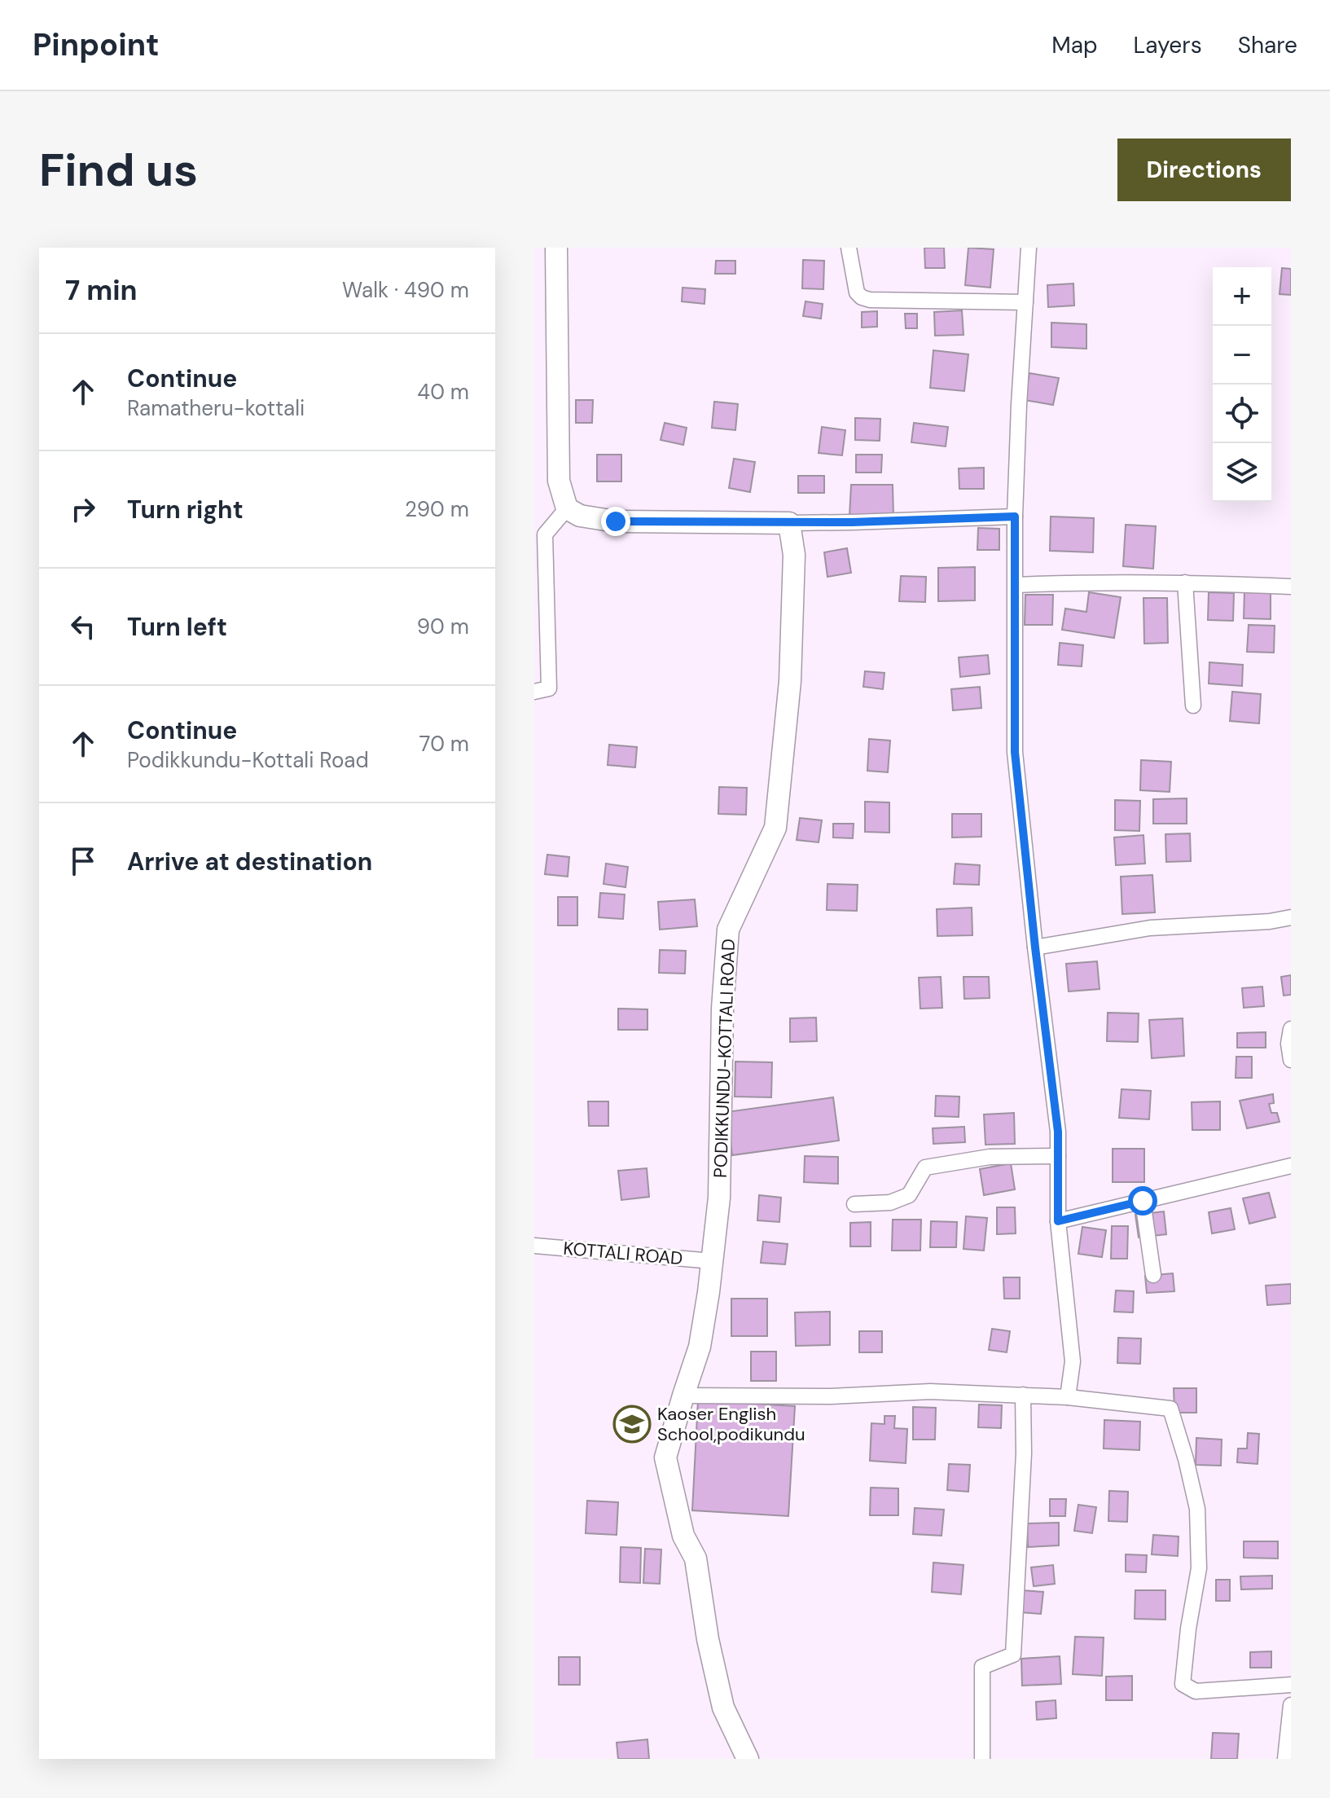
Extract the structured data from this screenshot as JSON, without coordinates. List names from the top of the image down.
{
  "streets": {
    "main road": ["PODIKKUNDU-KOTTALI ROAD"],
    "street": ["KOTTALI ROAD"]
  },
  "crossings": [
    ["PODIKKUNDU-KOTTALI ROAD", "KOTTALI ROAD"]
  ],
  "places": {
    "school or university": ["Kaoser English School,podikundu"]
  },
  "page": {
    "header": "Pinpoint",
    "nav": ["Map", "Layers", "Share"],
    "buttons": "Directions",
    "title": "Find us",
    "heading": ["7 min", "Walk · 490 m"],
    "map_buttons": ["+", "−"],
    "list": [
      ["Continue", "Ramatheru-kottali", "40 m"],
      ["Turn right", "290 m"],
      ["Turn left", "90 m"],
      ["Continue", "Podikkundu-Kottali Road", "70 m"],
      "Arrive at destination"
    ]
  }
}
